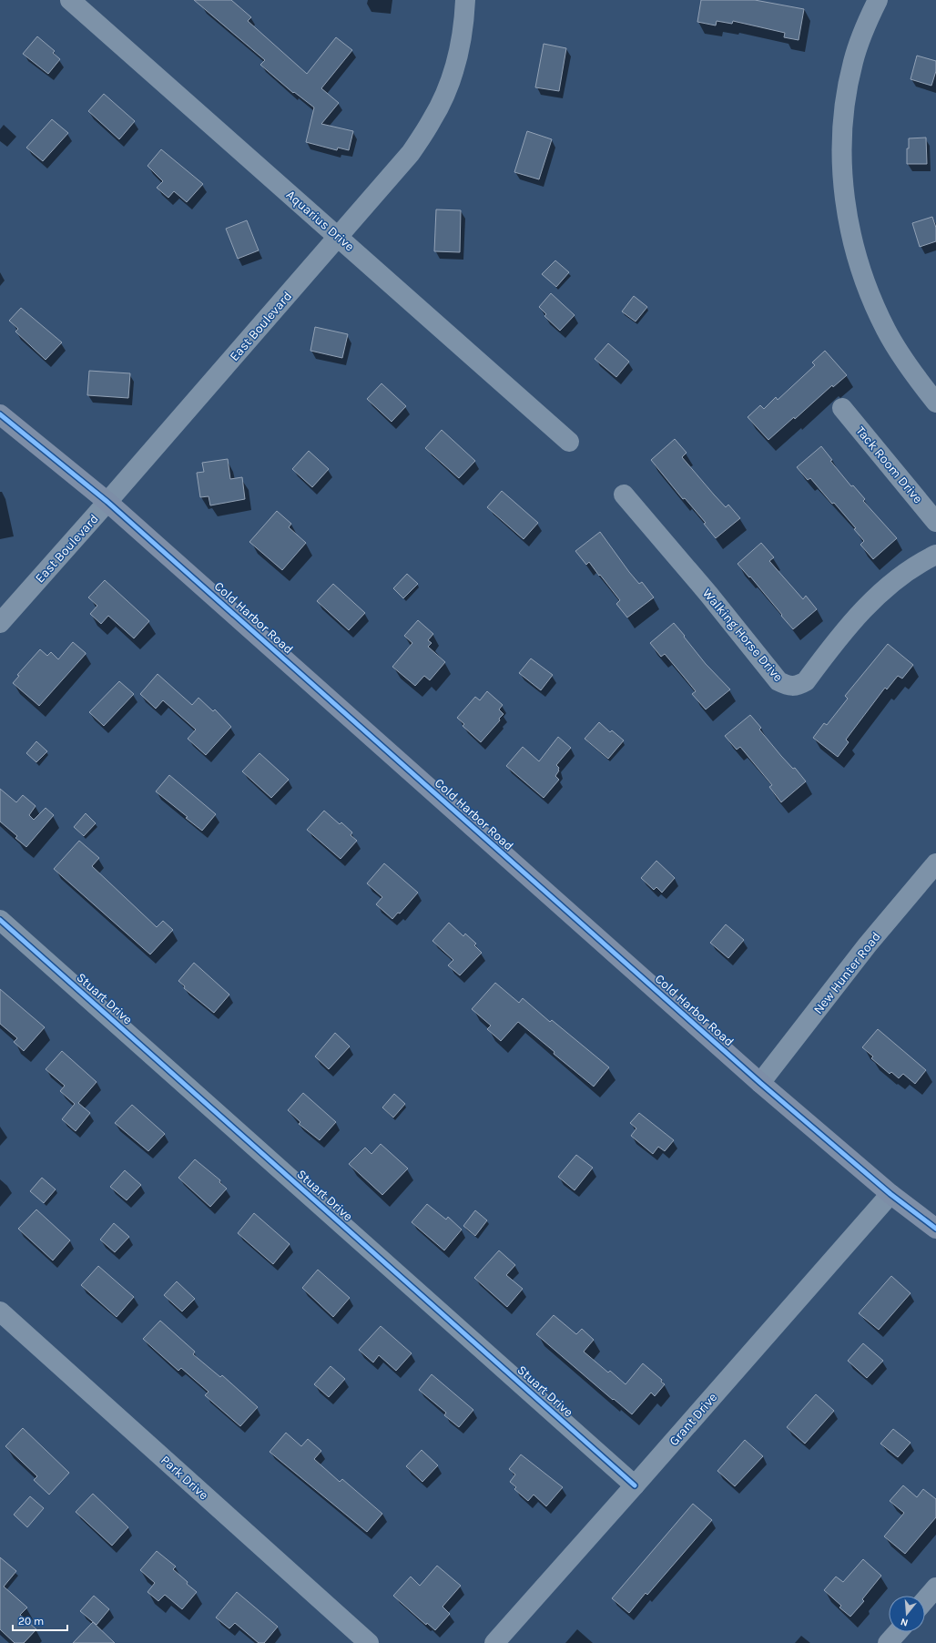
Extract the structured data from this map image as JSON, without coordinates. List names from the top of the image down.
{
  "streets": {
    "main road": ["Cold Harbor Road"],
    "street": [
      "Aquarius Drive",
      "East Boulevard",
      "Tack Room Drive",
      "Walking Horse Drive",
      "New Hunter Road",
      "Stuart Drive",
      "Grant Drive",
      "Park Drive"
    ]
  },
  "crossings": [
    ["Aquarius Drive", "East Boulevard"],
    ["East Boulevard", "Cold Harbor Road"],
    ["Cold Harbor Road", "New Hunter Road"],
    ["Cold Harbor Road", "Grant Drive"],
    ["Stuart Drive", "Grant Drive"]
  ],
  "scale_bar": "20 m",
  "north": "bottom"
}
